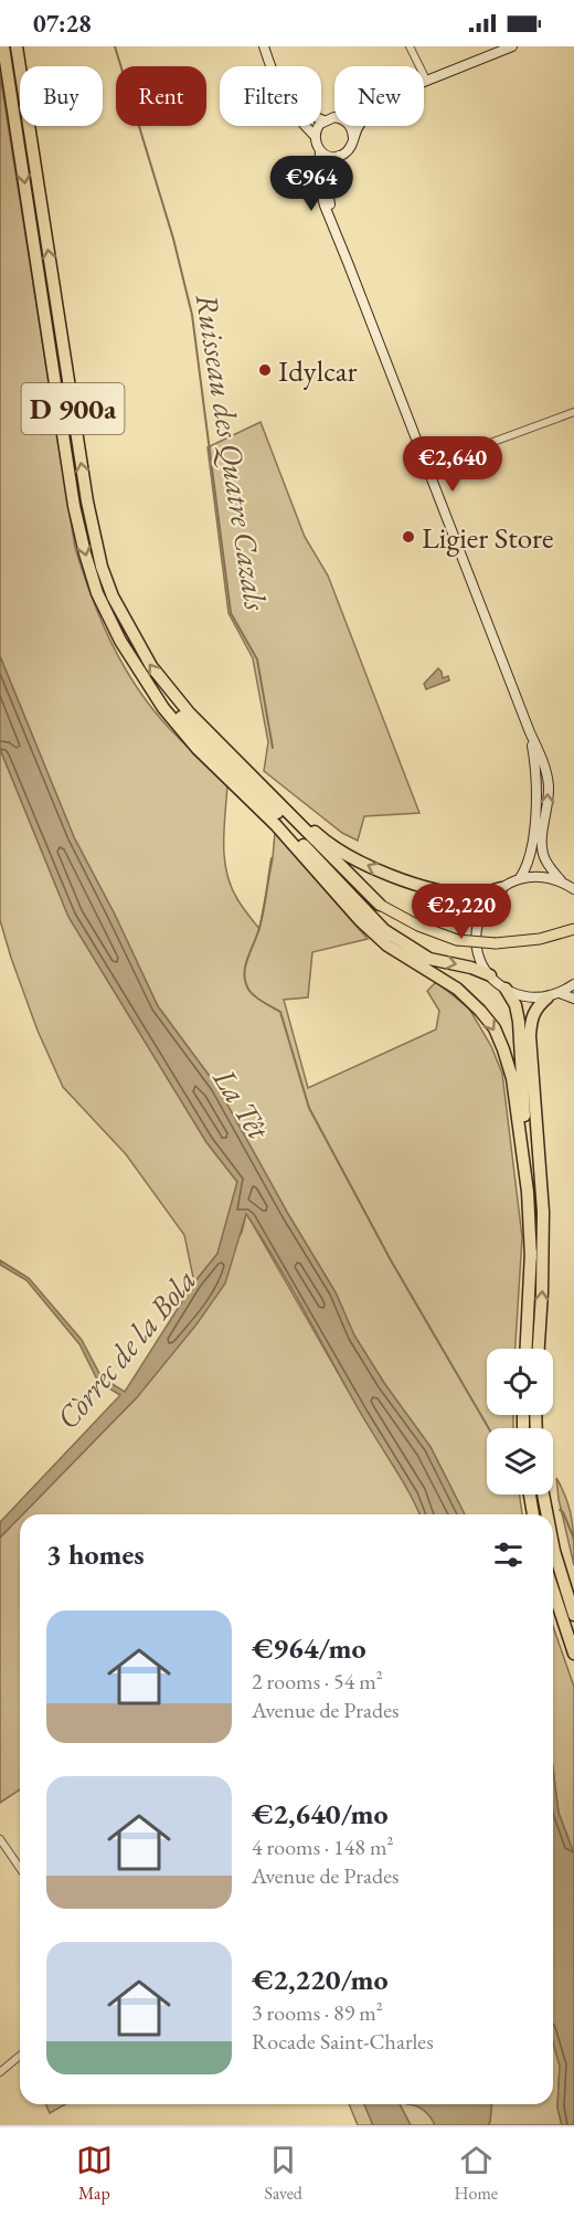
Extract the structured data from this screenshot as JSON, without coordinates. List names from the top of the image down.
{
  "streets": {
    "highway": ["D 900a"]
  },
  "water": ["Ruisseau des Quatre Cazals", "La Têt", "Còrrec de la Bola"],
  "places": ["Idylcar", "Ligier Store"],
  "page": {
    "status": "07:28",
    "chip": [
      "Buy",
      "Rent",
      "Filters",
      "New"
    ],
    "price": ["€964", "€2,640", "€2,220"],
    "heading": "3 homes",
    "list": [
      {
        "name": "€964/mo",
        "note": "2 rooms · 54 m² · Avenue de Prades"
      },
      {
        "name": "€2,640/mo",
        "note": "4 rooms · 148 m² · Avenue de Prades"
      },
      {
        "name": "€2,220/mo",
        "note": "3 rooms · 89 m² · Rocade Saint-Charles"
      }
    ],
    "tabs": ["Map", "Saved", "Home"]
  }
}
